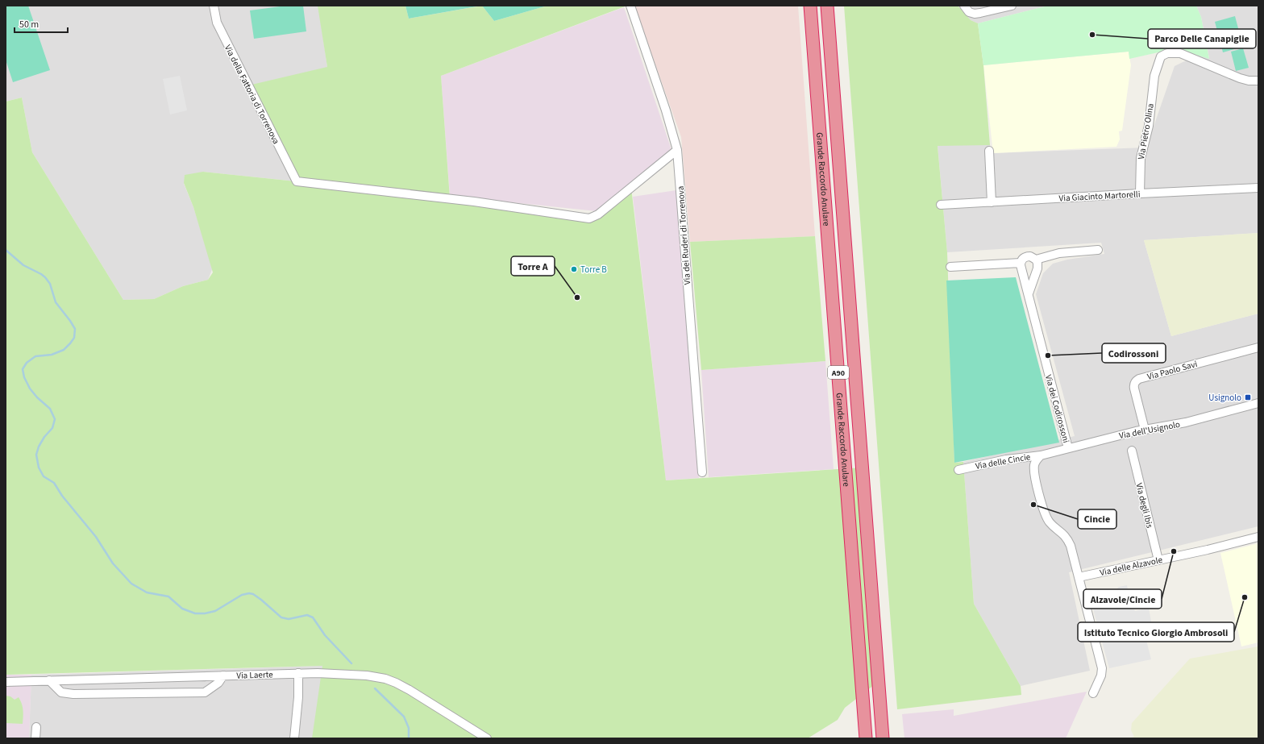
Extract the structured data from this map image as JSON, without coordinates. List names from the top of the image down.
{
  "streets": {
    "highway": ["Grande Raccordo Anulare", "A90"],
    "street": [
      "Via della Fattoria di Torrenova",
      "Via Pietro Olina",
      "Via Giacinto Martorelli",
      "Via dei Ruderi di Torrenova",
      "Via Paolo Savi",
      "Via dei Codirossoni",
      "Via dell'Usignolo",
      "Via delle Cincie",
      "Via degli Ibis",
      "Via delle Alzavole",
      "Via Laerte"
    ]
  },
  "crossings": [
    ["Via della Fattoria di Torrenova", "Via dei Ruderi di Torrenova"],
    ["Via Pietro Olina", "Via Giacinto Martorelli"],
    ["Via Paolo Savi", "Via dell'Usignolo"],
    ["Via dei Codirossoni", "Via dell'Usignolo"],
    ["Via dell'Usignolo", "Via delle Cincie"],
    ["Via delle Cincie", "Via delle Alzavole"],
    ["Via degli Ibis", "Via delle Alzavole"]
  ],
  "places": {
    "other": [
      "Parco Delle Canapiglie",
      "Torre B",
      "Torre A",
      "Codirossoni",
      "Cincie",
      "Alzavole/Cincie",
      "Istituto Tecnico Giorgio Ambrosoli"
    ],
    "transit": ["Usignolo"]
  },
  "scale_bar": "50 m"
}
